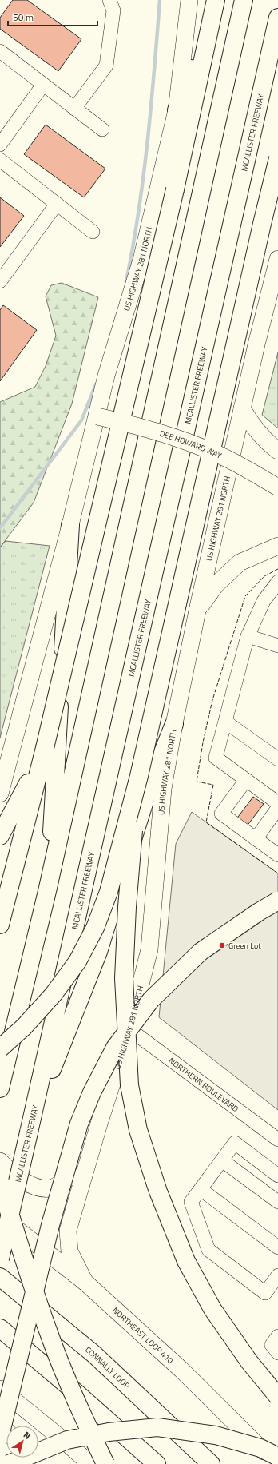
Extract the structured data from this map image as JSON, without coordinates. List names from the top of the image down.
{
  "streets": {
    "highway": ["MCALLISTER FREEWAY", "CONNALLY LOOP"],
    "main road": ["US HIGHWAY 281 NORTH", "DEE HOWARD WAY", "NORTHEAST LOOP 410"],
    "street": ["NORTHERN BOULEVARD"]
  },
  "crossings": [
    ["US HIGHWAY 281 NORTH", "DEE HOWARD WAY"],
    ["US HIGHWAY 281 NORTH", "NORTHERN BOULEVARD"],
    ["US HIGHWAY 281 NORTH", "NORTHEAST LOOP 410"]
  ],
  "places": ["Green Lot"],
  "scale_bar": "50 m",
  "north": "top right"
}
